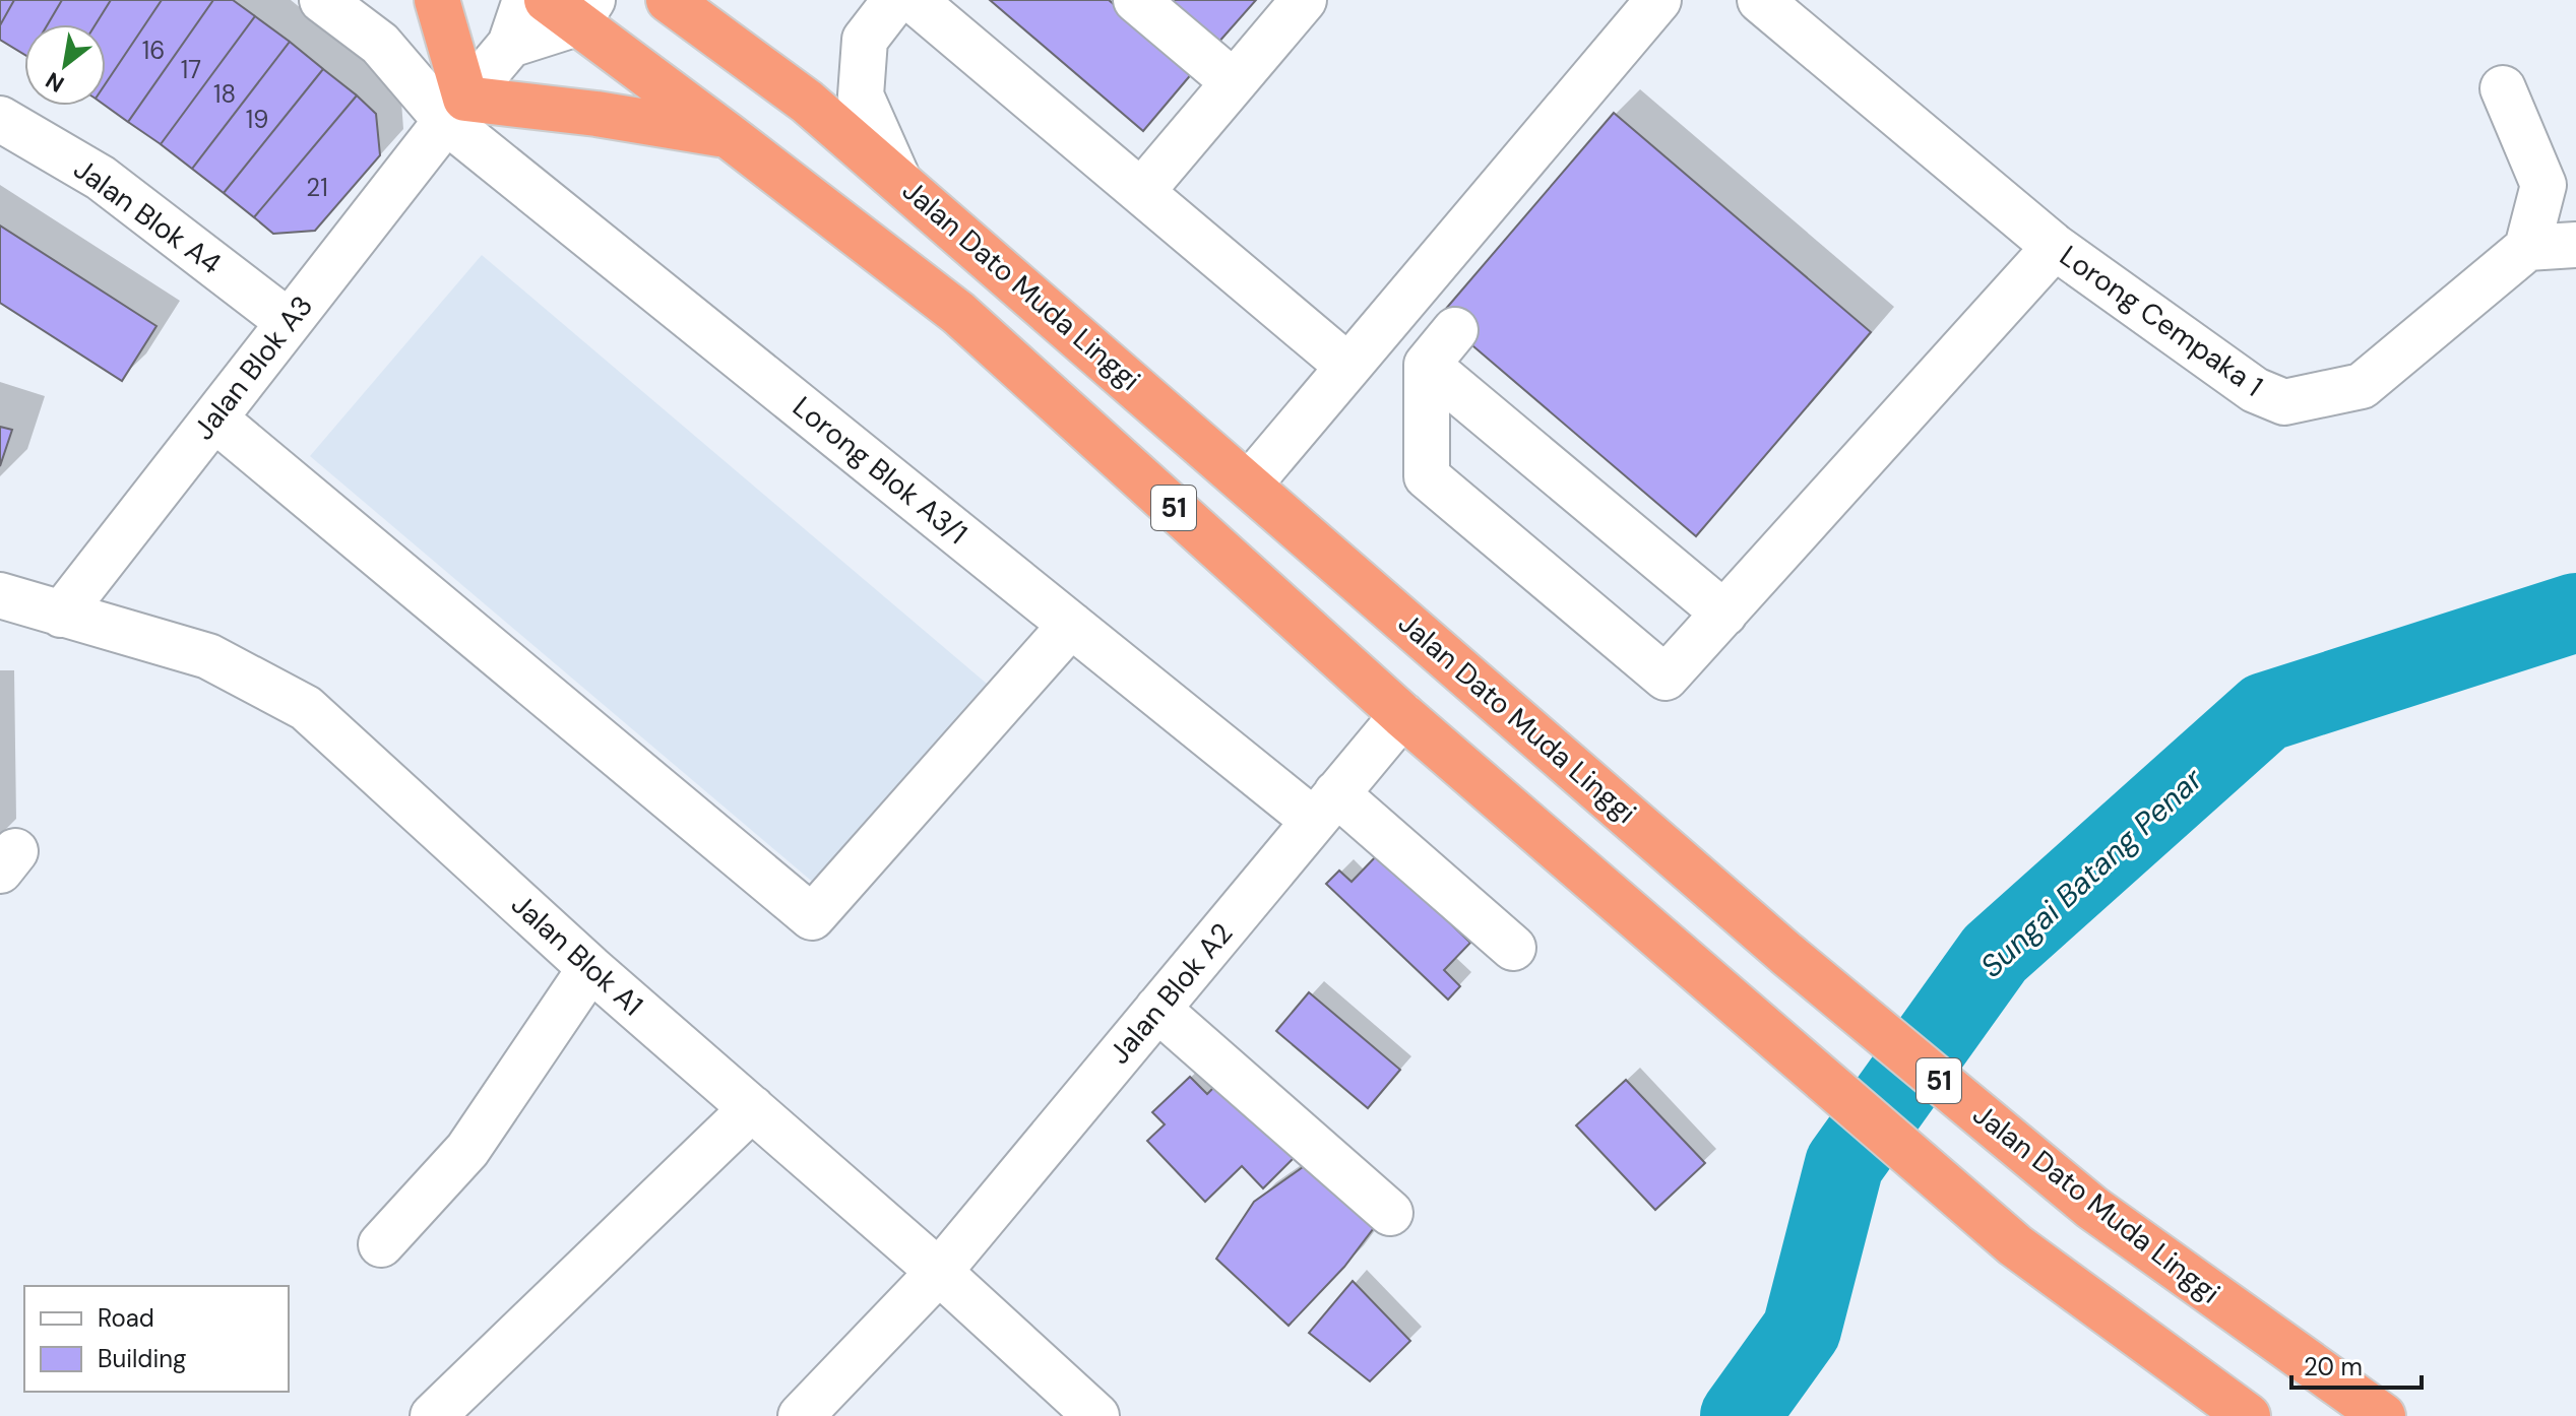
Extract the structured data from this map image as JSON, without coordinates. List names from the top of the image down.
{
  "streets": {
    "highway": ["Jalan Dato Muda Linggi", "51"],
    "street": [
      "Jalan Blok A4",
      "Lorong Cempaka 1",
      "Jalan Blok A3",
      "Lorong Blok A3/1",
      "Jalan Blok A1",
      "Jalan Blok A2"
    ]
  },
  "crossings": [
    ["Jalan Blok A4", "Jalan Blok A3"],
    ["Jalan Blok A3", "Lorong Blok A3/1"],
    ["Jalan Blok A3", "Jalan Blok A1"],
    ["Lorong Blok A3/1", "Jalan Blok A2"],
    ["51", "Jalan Blok A2"],
    ["Jalan Blok A1", "Jalan Blok A2"]
  ],
  "water": ["Sungai Batang Penar"],
  "house_numbers": [
    "16",
    "17",
    "18",
    "19",
    "21"
  ],
  "legend": ["Road", "Building"],
  "scale_bar": "20 m",
  "north": "bottom left"
}
